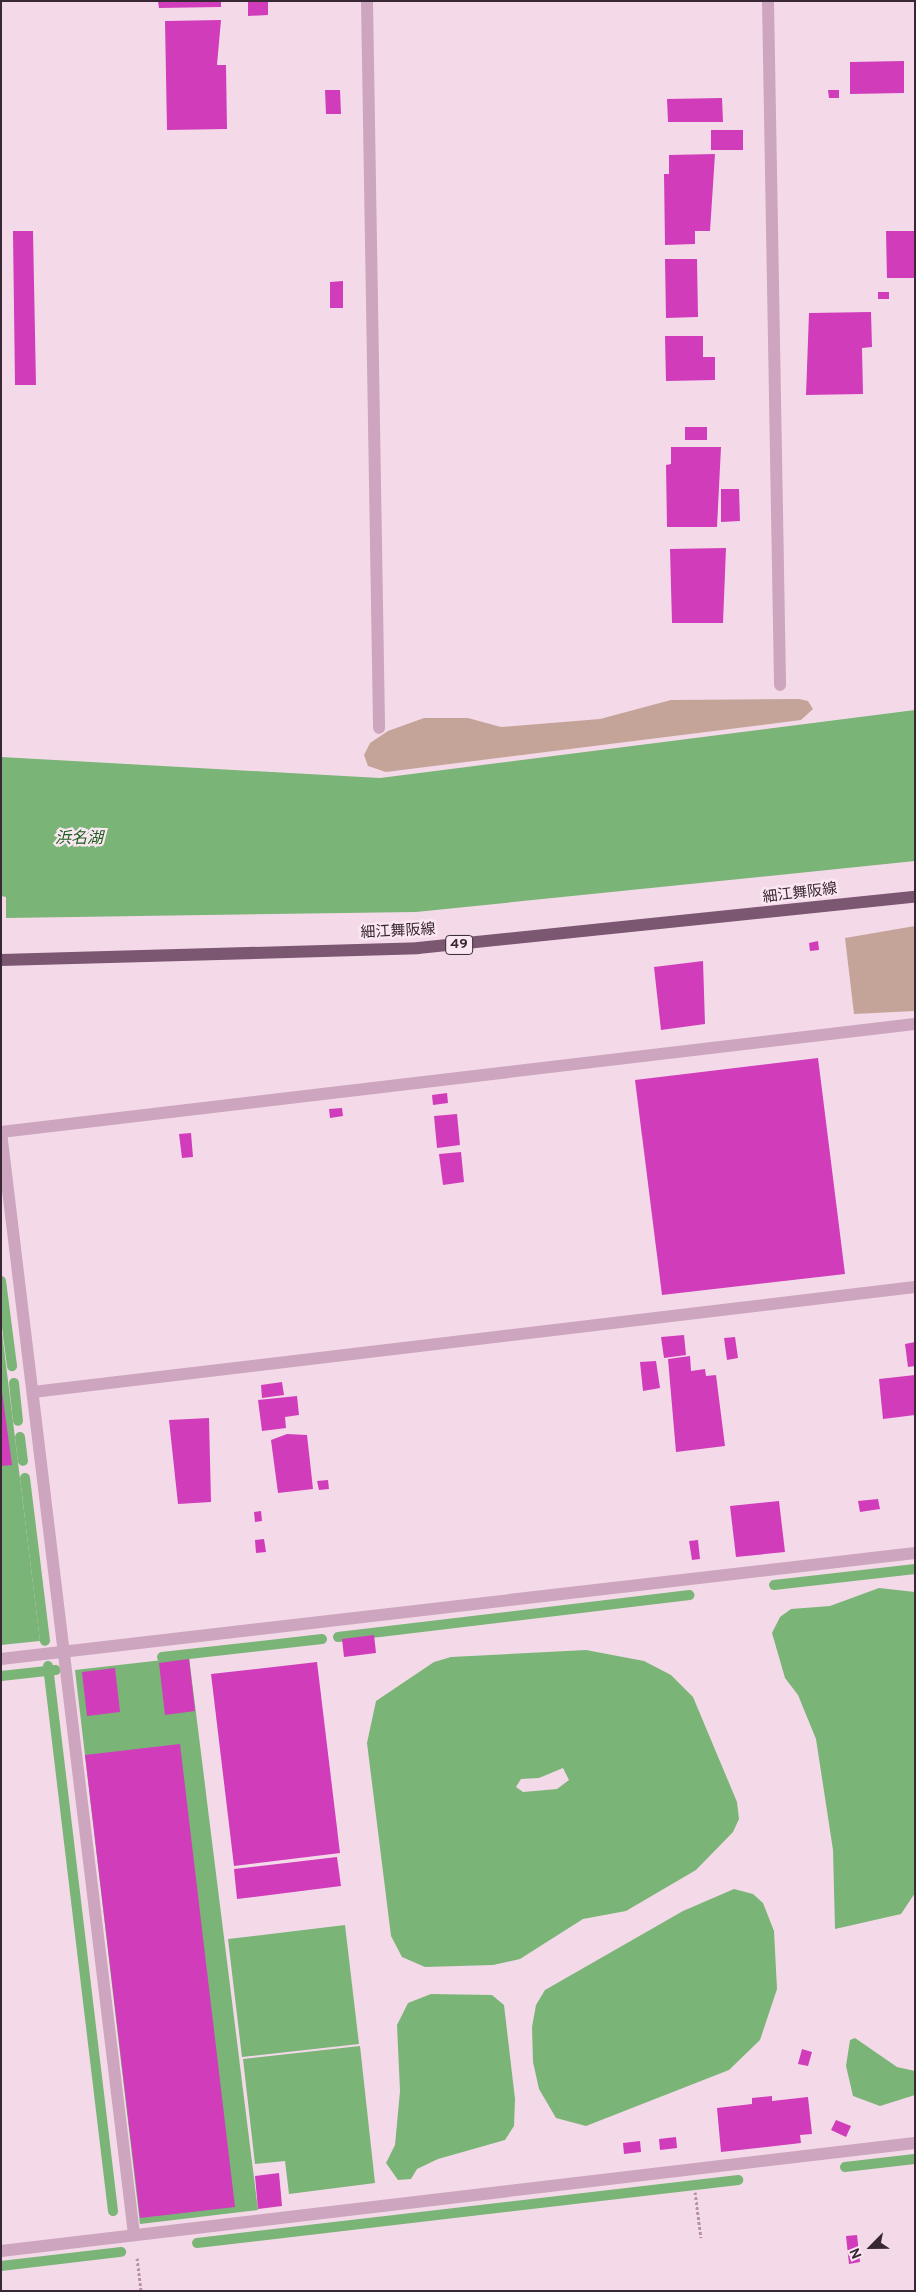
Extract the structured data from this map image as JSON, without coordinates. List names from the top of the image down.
{
  "streets": {
    "main road": ["細江舞阪線", "49"]
  },
  "water": ["浜名湖"],
  "north": "bottom left"
}
